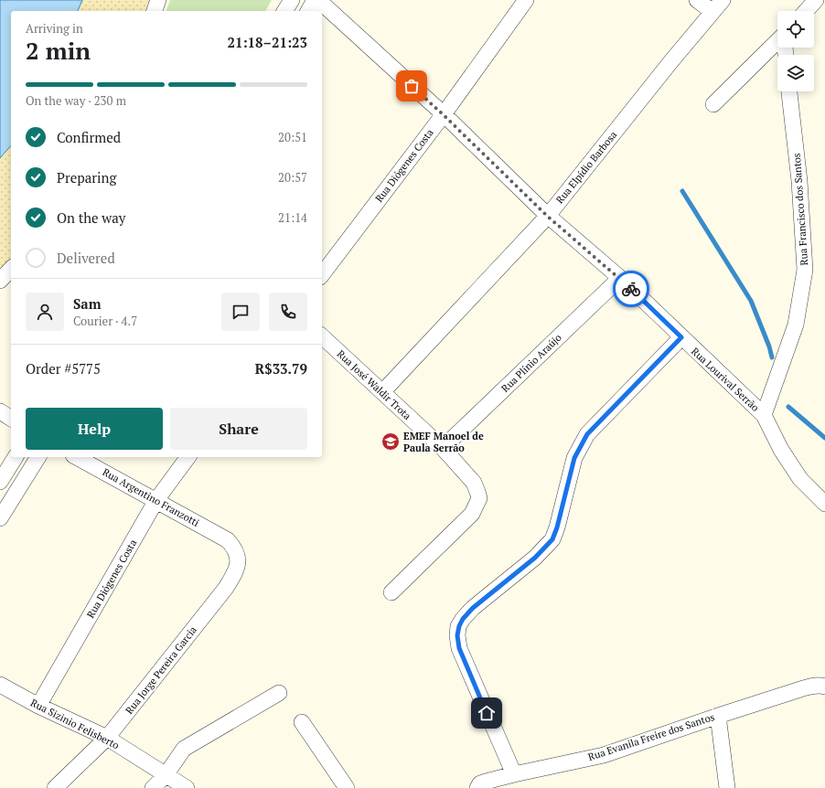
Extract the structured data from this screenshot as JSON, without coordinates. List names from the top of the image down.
{
  "streets": {
    "street": [
      "Rua Diógenes Costa",
      "Rua Elpídio Barbosa",
      "Rua Francisco dos Santos",
      "Rua Plínio Araújo",
      "Rua Lourival Serrão",
      "Rua José Waldir Trota",
      "Rua Argentino Franzotti",
      "Rua Jorge Pereira Garcia",
      "Rua Sizinio Felisberto",
      "Rua Evanila Freire dos Santos"
    ]
  },
  "crossings": [
    ["Rua Diógenes Costa", "Rua Lourival Serrão"],
    ["Rua Diógenes Costa", "Rua Argentino Franzotti"],
    ["Rua Diógenes Costa", "Rua Sizinio Felisberto"],
    ["Rua Elpídio Barbosa", "Rua Lourival Serrão"],
    ["Rua Elpídio Barbosa", "Rua José Waldir Trota"],
    ["Rua Francisco dos Santos", "Rua Lourival Serrão"],
    ["Rua Plínio Araújo", "Rua Lourival Serrão"],
    ["Rua Plínio Araújo", "Rua José Waldir Trota"],
    ["Rua Argentino Franzotti", "Rua Jorge Pereira Garcia"],
    ["Rua Jorge Pereira Garcia", "Rua Sizinio Felisberto"]
  ],
  "places": {
    "school or university": ["EMEF Manoel de Paula Serrão"]
  },
  "page": {
    "heading": ["2 min", "Arriving in", "21:18–21:23"],
    "panel": [
      "Sam",
      "Courier · 4.7",
      "Order #5775",
      "R$33.79"
    ],
    "bar": "On the way · 230 m",
    "list": [
      ["Confirmed", "20:51"],
      ["Preparing", "20:57"],
      ["On the way", "21:14"],
      "Delivered"
    ],
    "buttons": ["Help", "Share"]
  }
}
